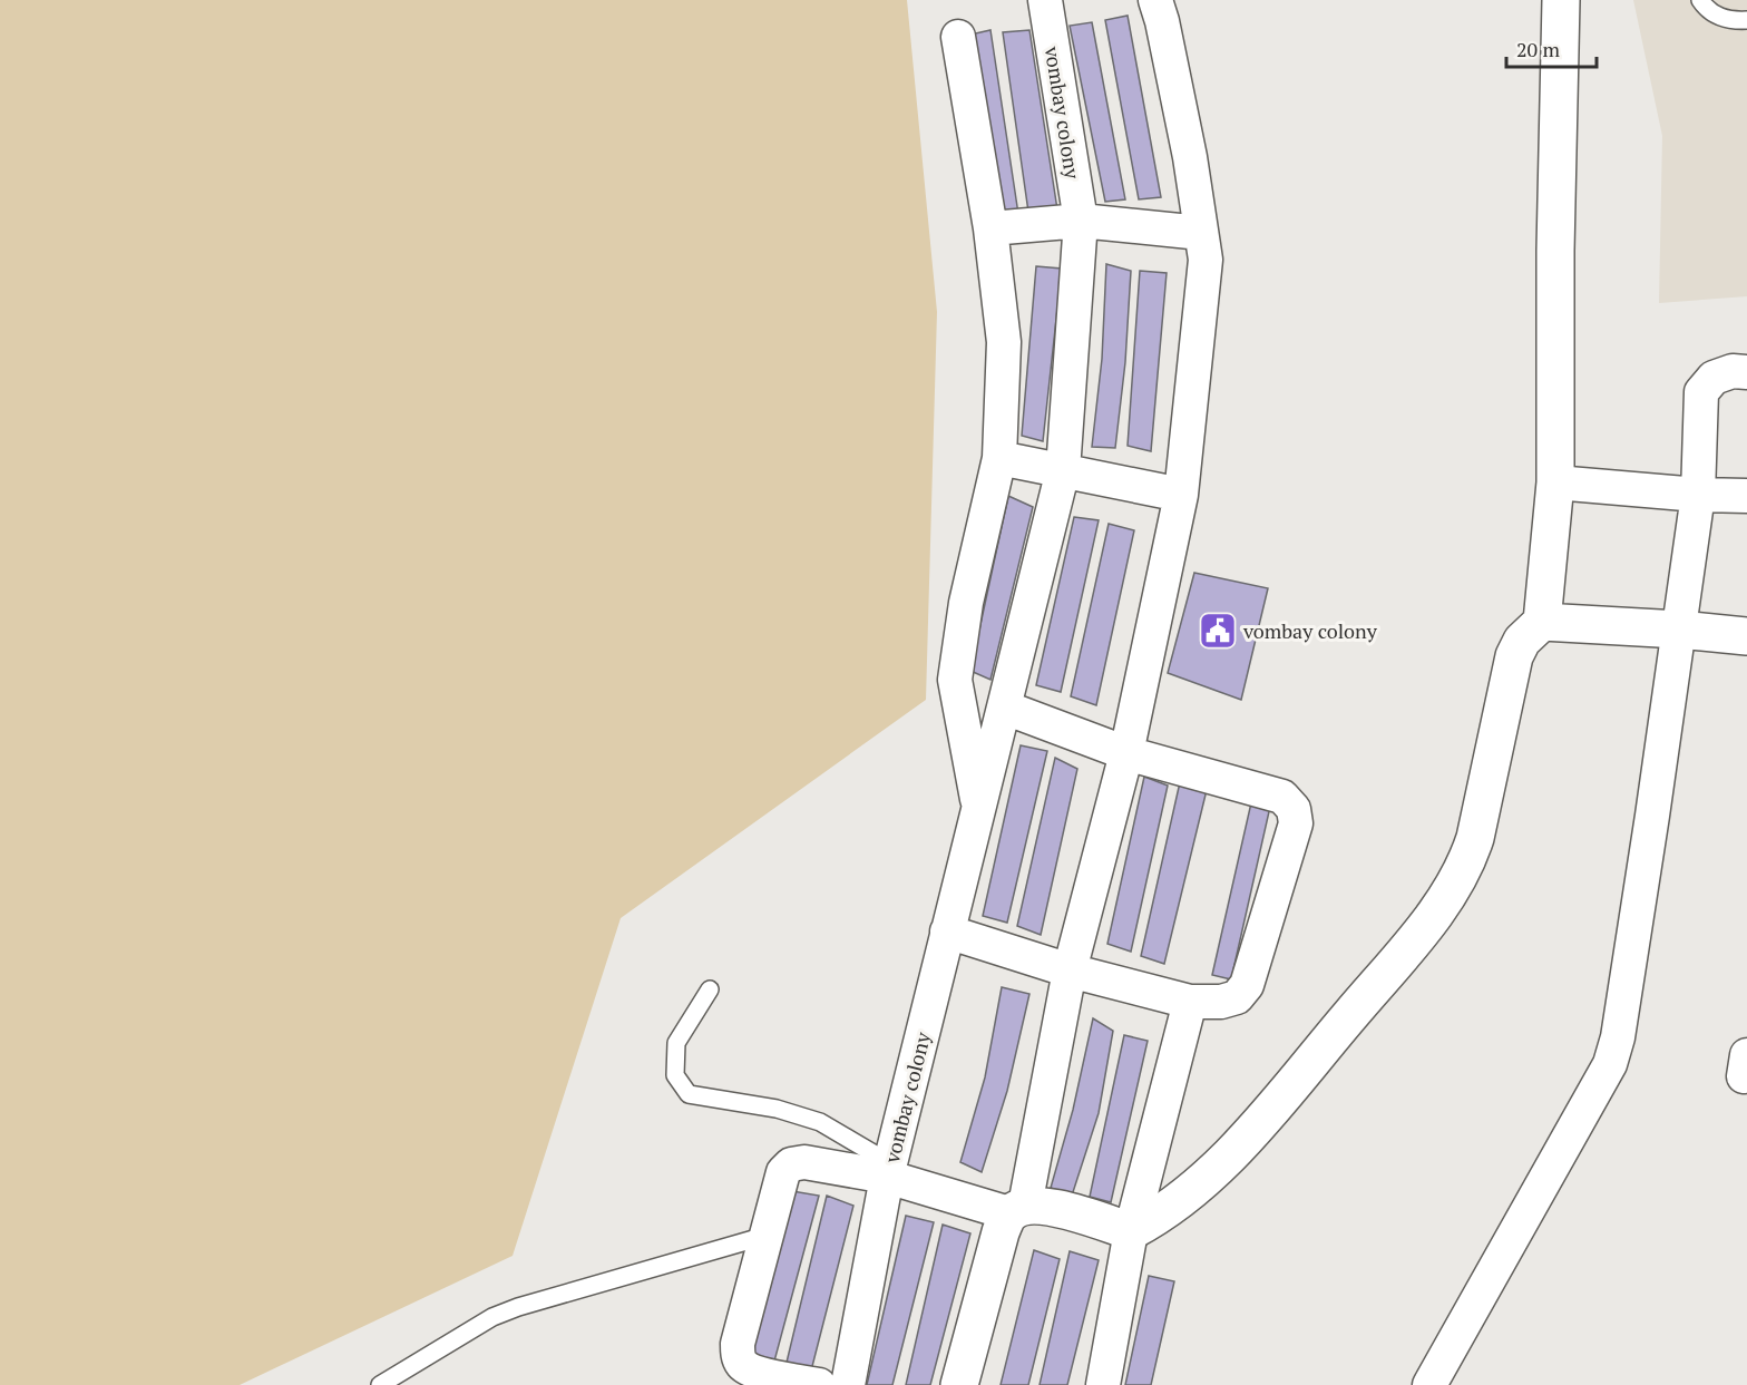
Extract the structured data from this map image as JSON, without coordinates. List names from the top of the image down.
{
  "streets": {
    "street": ["vombay colony"]
  },
  "places": {
    "public building": ["vombay colony"]
  },
  "scale_bar": "20 m"
}
